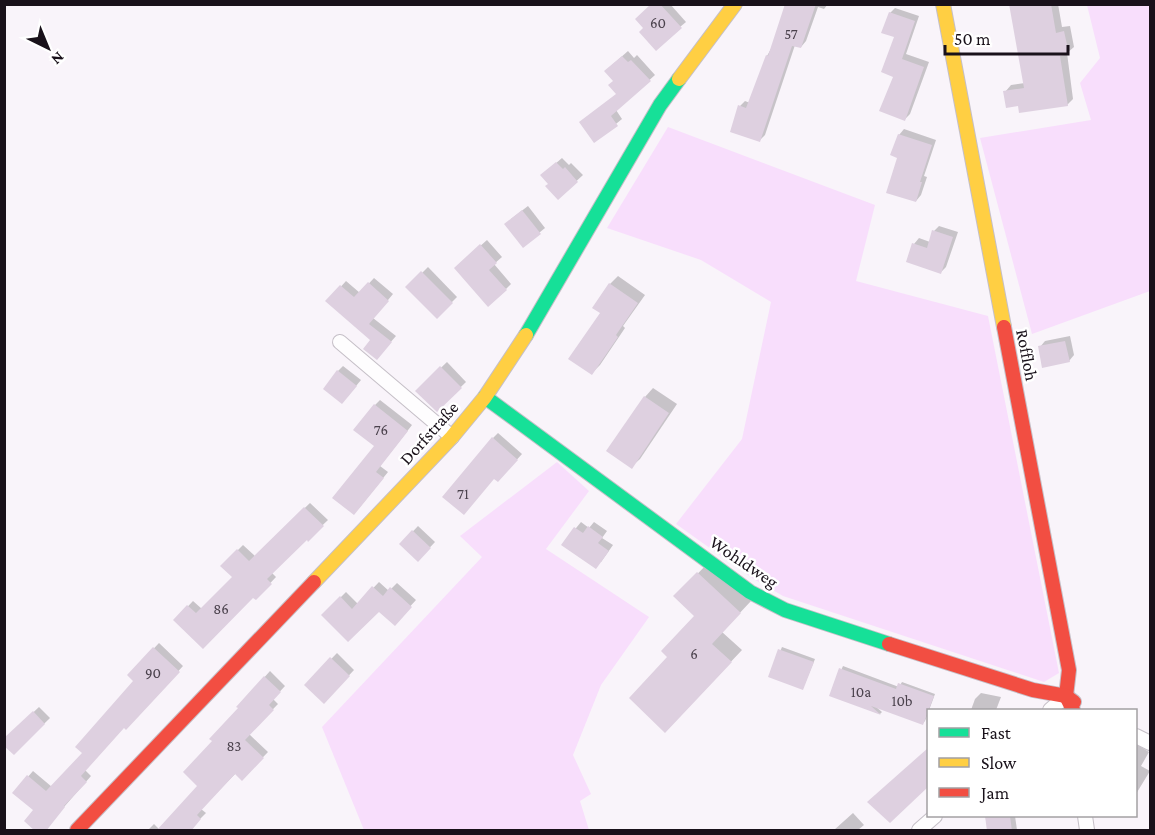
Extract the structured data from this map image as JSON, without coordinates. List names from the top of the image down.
{
  "streets": {
    "street": ["Roffloh", "Dorfstraße", "Wohldweg"]
  },
  "crossings": [
    ["Roffloh", "Wohldweg"],
    ["Dorfstraße", "Wohldweg"]
  ],
  "house_numbers": [
    "60",
    "57",
    "76",
    "71",
    "86",
    "6",
    "90",
    "10a",
    "10b",
    "83"
  ],
  "legend": ["Fast", "Slow", "Jam"],
  "scale_bar": "50 m",
  "north": "bottom right"
}
